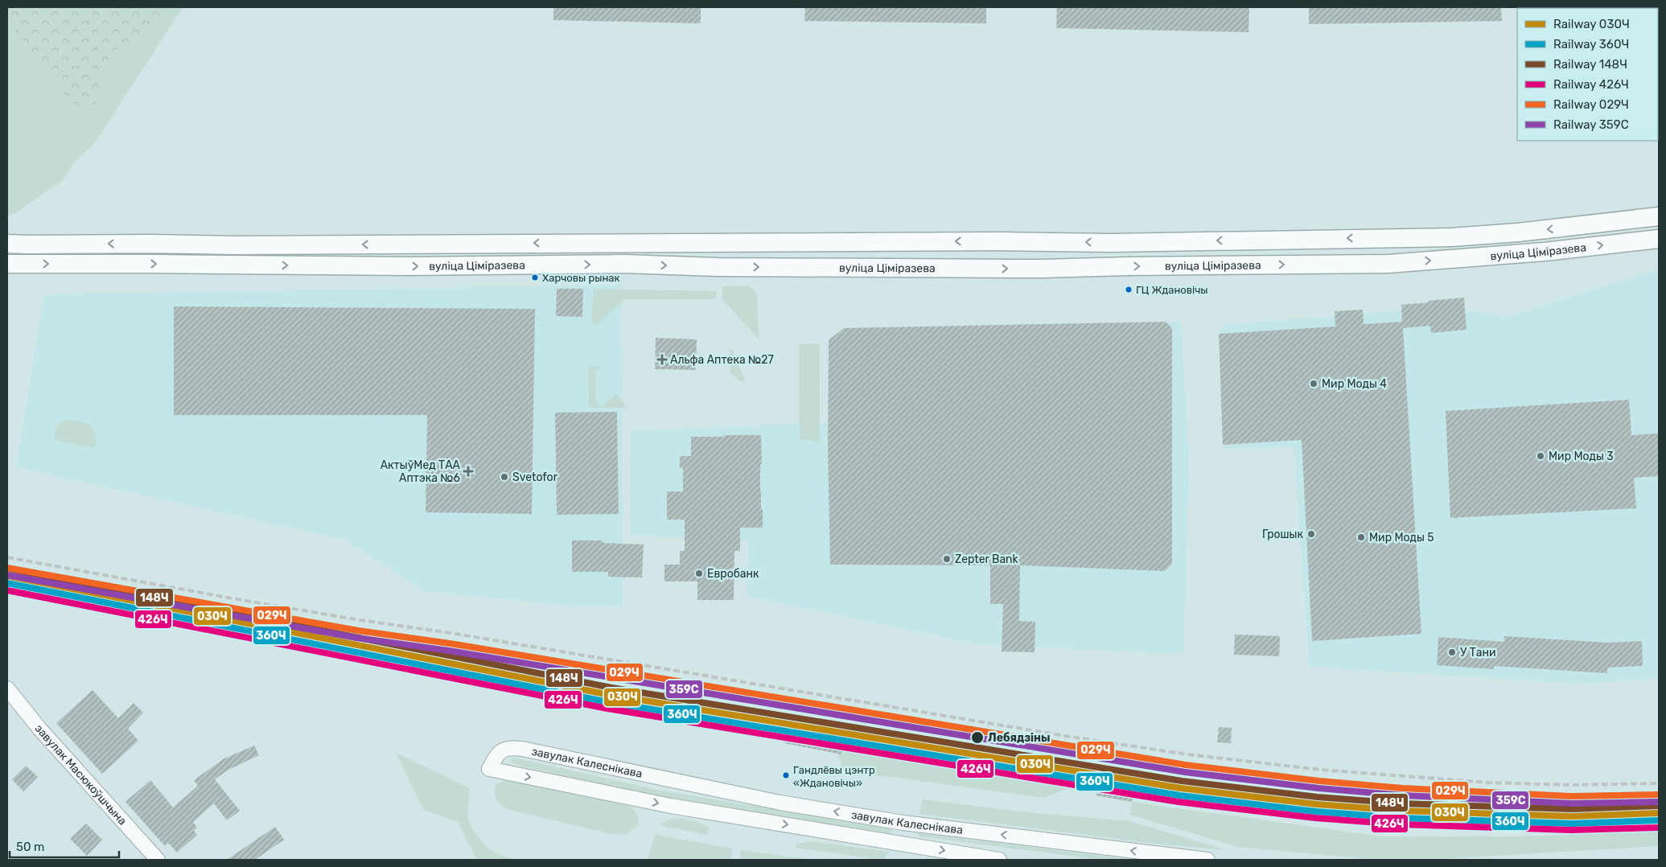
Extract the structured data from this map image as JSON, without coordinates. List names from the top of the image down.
{
  "streets": {
    "main road": ["вуліца Ціміразева"],
    "street": ["завулак Калеснікава", "завулак Масюкоўшчына"]
  },
  "places": {
    "other": [
      "Харчовы рынак",
      "ГЦ Ждановічы",
      "Мир Моды 4",
      "Мир Моды 3",
      "Svetofor",
      "Грошык",
      "Мир Моды 5",
      "Zepter Bank",
      "Евробанк",
      "У Тани",
      "Лебядзіны",
      "Гандлёвы цэнтр «Ждановічы»"
    ],
    "health": ["Альфа Аптека №27", "АктыўМед ТАА Аптэка №6"]
  },
  "lines": [
    "rail line 029Ч",
    "rail line 148Ч",
    "rail line 359С",
    "rail line 030Ч",
    "rail line 360Ч",
    "rail line 426Ч"
  ],
  "legend": [
    "Railway 030Ч",
    "Railway 360Ч",
    "Railway 148Ч",
    "Railway 426Ч",
    "Railway 029Ч",
    "Railway 359С"
  ],
  "scale_bar": "50 m"
}
